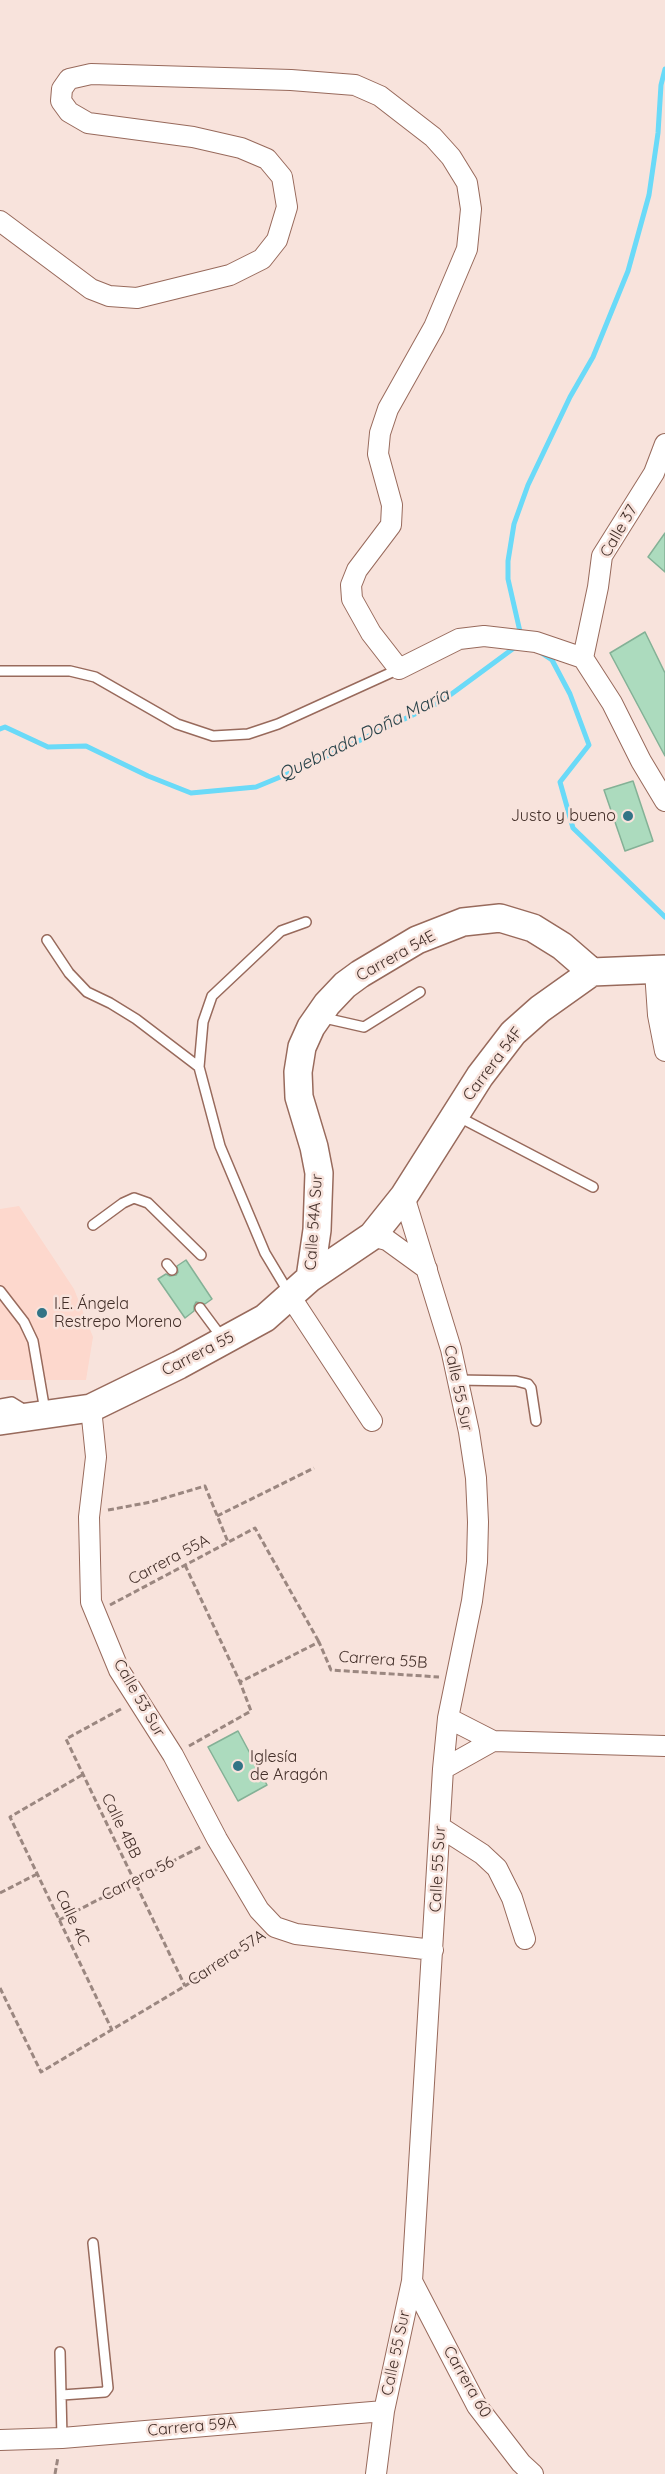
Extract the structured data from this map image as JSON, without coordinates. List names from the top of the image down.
{
  "streets": {
    "main road": [
      "Carrera 54E",
      "Carrera 54F",
      "Calle 54A Sur",
      "Carrera 55"
    ],
    "street": [
      "Calle 37",
      "Calle 55 Sur",
      "Calle 53 Sur",
      "Carrera 57A",
      "Carrera 60",
      "Carrera 59A"
    ],
    "path": [
      "Carrera 55A",
      "Carrera 55B",
      "Calle 4BB",
      "Carrera 56",
      "Calle 4C"
    ]
  },
  "crossings": [
    ["Carrera 54E", "Carrera 54F"],
    ["Carrera 54E", "Calle 54A Sur"],
    ["Carrera 54F", "Carrera 55"],
    ["Carrera 54F", "Calle 55 Sur"],
    ["Calle 54A Sur", "Carrera 55"],
    ["Carrera 55", "Calle 53 Sur"],
    ["Calle 55 Sur", "Carrera 55B"],
    ["Calle 55 Sur", "Carrera 57A"],
    ["Calle 55 Sur", "Carrera 60"],
    ["Calle 55 Sur", "Carrera 59A"],
    ["Carrera 55A", "Carrera 55B"],
    ["Carrera 55A", "Calle 53 Sur"],
    ["Calle 53 Sur", "Calle 4BB"],
    ["Calle 53 Sur", "Carrera 56"],
    ["Calle 53 Sur", "Carrera 57A"],
    ["Calle 4BB", "Carrera 56"],
    ["Calle 4BB", "Calle 4C"],
    ["Calle 4BB", "Carrera 57A"],
    ["Carrera 56", "Calle 4C"],
    ["Calle 4C", "Carrera 57A"]
  ],
  "water": ["Quebrada Doña María"],
  "places": ["Justo y bueno", "I.E. Ángela Restrepo Moreno", "Iglesía de Aragón"]
}
